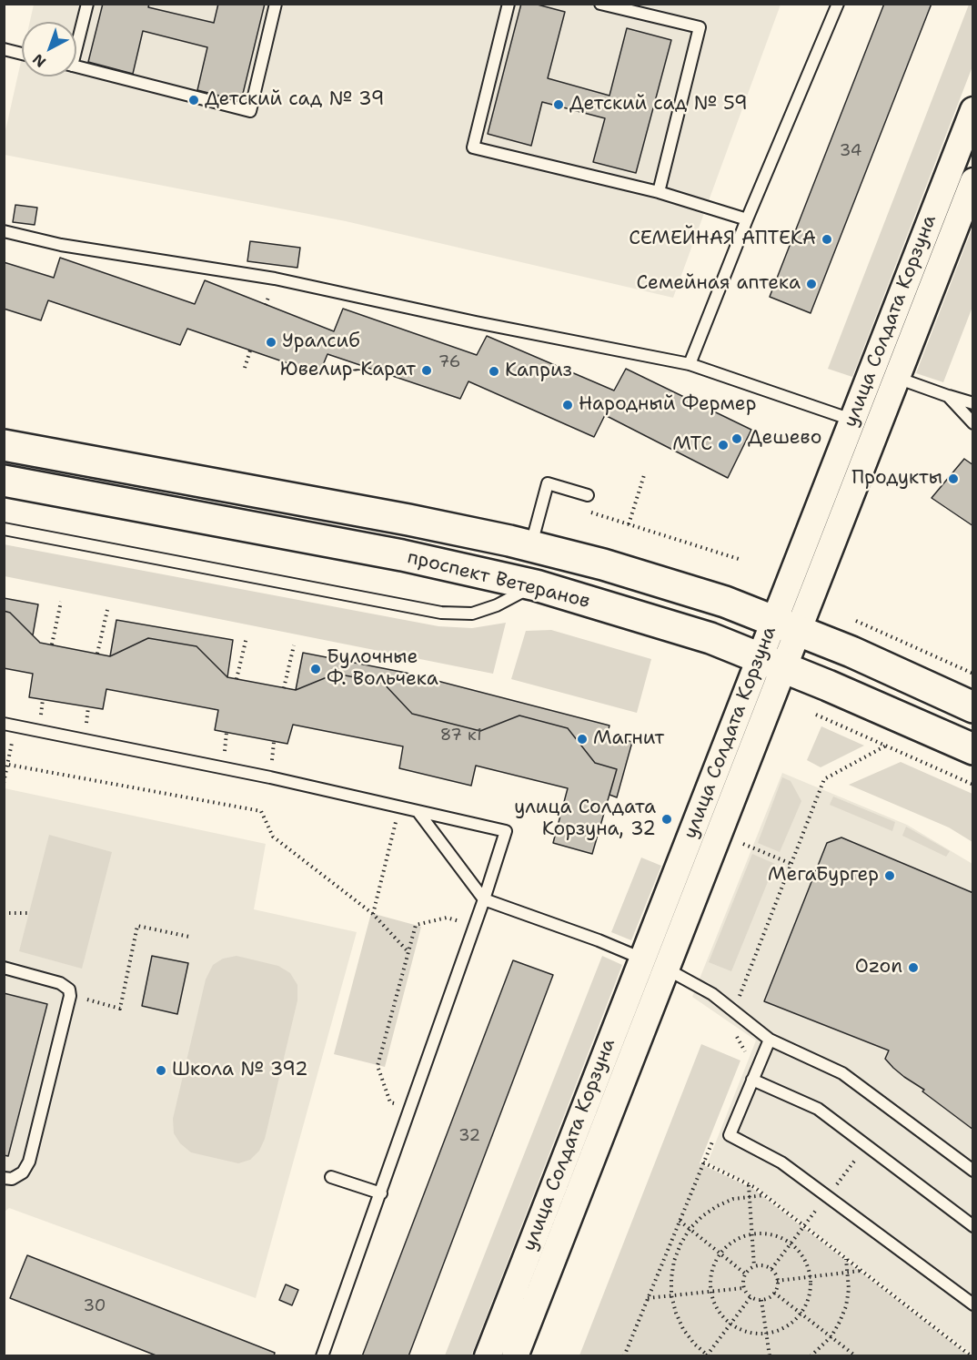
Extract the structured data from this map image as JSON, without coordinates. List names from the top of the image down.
{
  "streets": {
    "main road": ["проспект Ветеранов"],
    "street": ["улица Солдата Корзуна"]
  },
  "crossings": [
    ["улица Солдата Корзуна", "проспект Ветеранов"]
  ],
  "places": [
    "Детский сад № 39",
    "Детский сад № 59",
    "СЕМЕЙНАЯ АПТЕКА",
    "Семейная аптека",
    "Уралсиб",
    "Ювелир-Карат",
    "Каприз",
    "Народный Фермер",
    "Дешево",
    "МТС",
    "Продукты",
    "Булочные Ф. Вольчека",
    "Магнит",
    "улица Солдата Корзуна, 32",
    "МегаБургер",
    "Ozon",
    "Школа № 392"
  ],
  "house_numbers": [
    "34",
    "76",
    "87 к1",
    "32",
    "30"
  ],
  "north": "bottom left"
}
